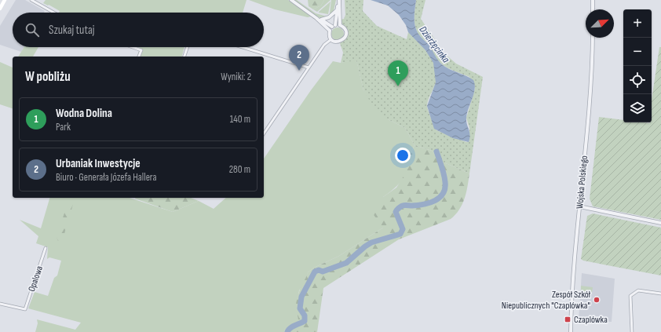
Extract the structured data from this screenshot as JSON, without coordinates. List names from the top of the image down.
{
  "streets": {
    "street": ["Wojska Polskiego", "Opalowa"]
  },
  "water": ["Dzierżęcinka"],
  "places": {
    "other": ["Zespół Szkół Niepublicznych \"Czaplówka\""],
    "transit": ["Czaplówka"]
  },
  "north": "top right",
  "page": {
    "map_buttons": ["+", "−"],
    "search": "Szukaj tutaj",
    "pins": ["2", "1"],
    "heading": ["W pobliżu", "Wyniki: 2"],
    "list": [
      {
        "mark": "1",
        "name": "Wodna Dolina",
        "note": "Park",
        "value": "140 m"
      },
      {
        "mark": "2",
        "name": "Urbaniak Inwestycje",
        "note": "Biuro · Generała Józefa Hallera",
        "value": "280 m"
      }
    ]
  }
}
